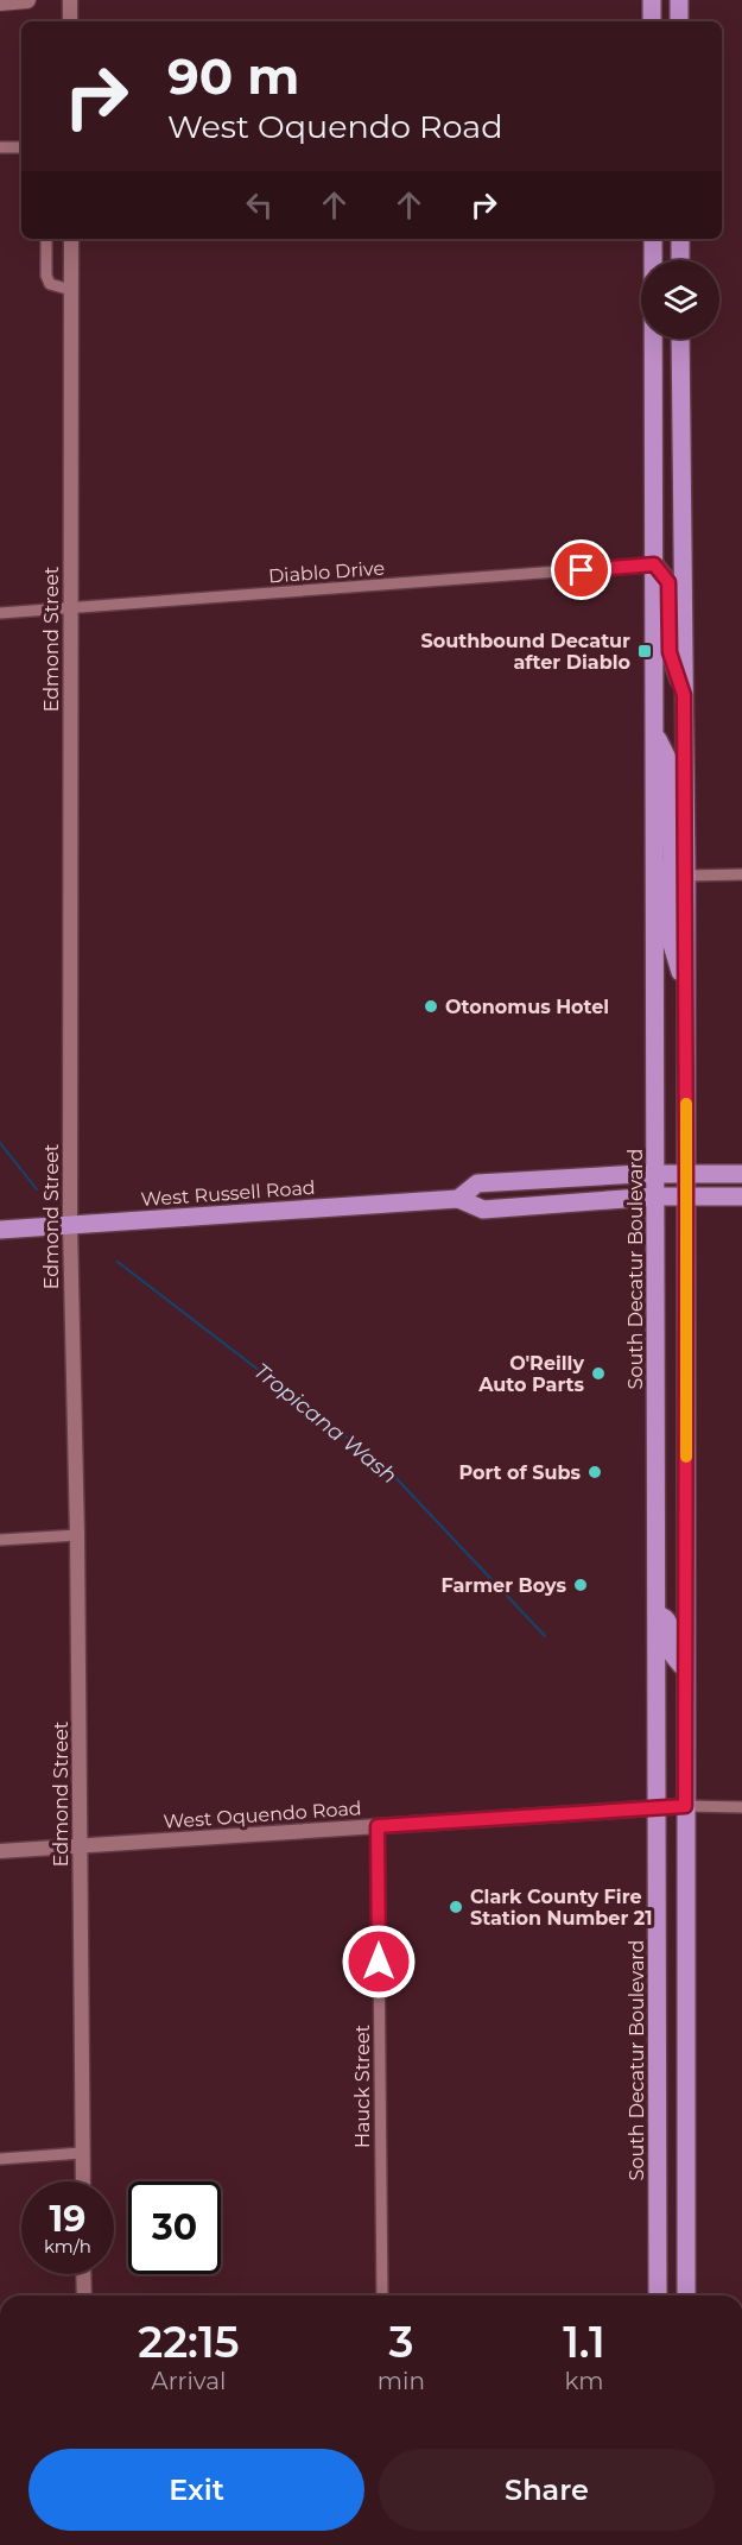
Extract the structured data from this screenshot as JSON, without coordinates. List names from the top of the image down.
{
  "streets": {
    "main road": ["West Russell Road", "South Decatur Boulevard"],
    "street": [
      "Diablo Drive",
      "Edmond Street",
      "West Oquendo Road",
      "Hauck Street"
    ]
  },
  "crossings": [
    ["Diablo Drive", "Edmond Street"],
    ["Diablo Drive", "South Decatur Boulevard"],
    ["Edmond Street", "West Russell Road"],
    ["Edmond Street", "West Oquendo Road"],
    ["West Russell Road", "South Decatur Boulevard"],
    ["South Decatur Boulevard", "West Oquendo Road"],
    ["West Oquendo Road", "Hauck Street"]
  ],
  "water": ["Tropicana Wash"],
  "places": {
    "transit": ["Southbound Decatur after Diablo"],
    "other": [
      "Otonomus Hotel",
      "O'Reilly Auto Parts",
      "Port of Subs",
      "Farmer Boys",
      "Clark County Fire Station Number 21"
    ]
  },
  "page": {
    "turn": ["90 m", "West Oquendo Road"],
    "speed": "19 km/h",
    "limit": "30",
    "eta": [
      "22:15",
      "Arrival",
      "3",
      "min",
      "1.1",
      "km"
    ],
    "buttons": ["Exit", "Share"]
  }
}
